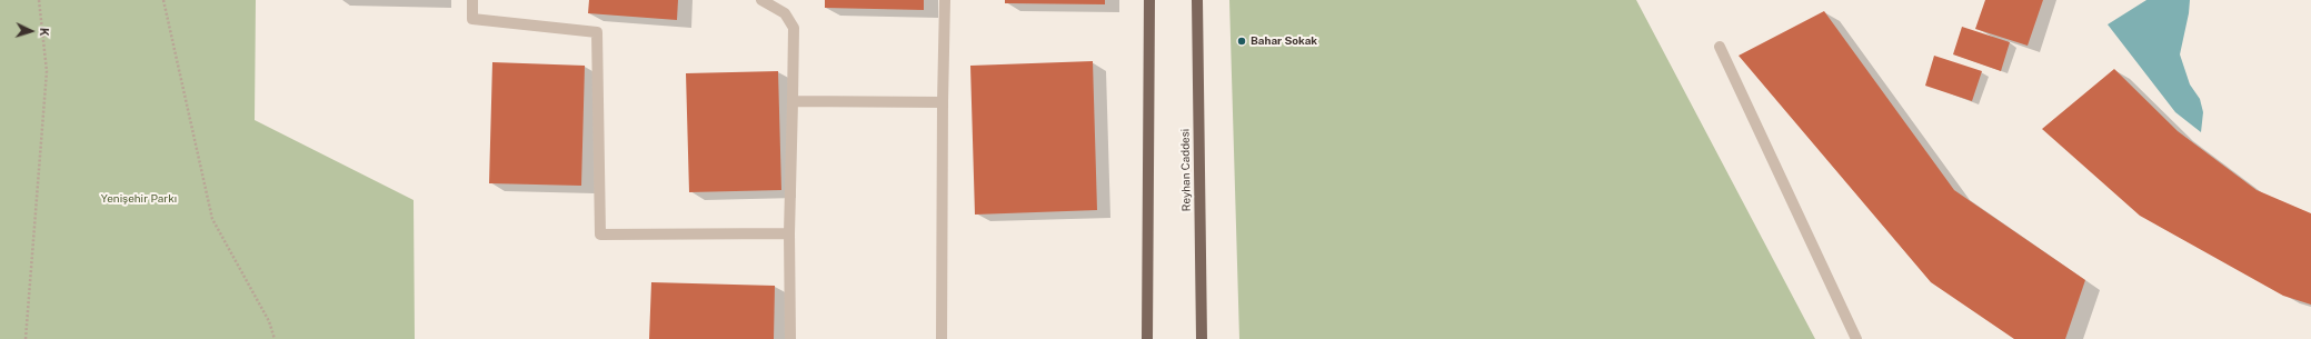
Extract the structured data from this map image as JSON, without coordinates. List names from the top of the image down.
{
  "streets": {
    "main road": ["Reyhan Caddesi"]
  },
  "parks": ["Yenişehir Parkı"],
  "places": ["Bahar Sokak"],
  "north": "right"
}
